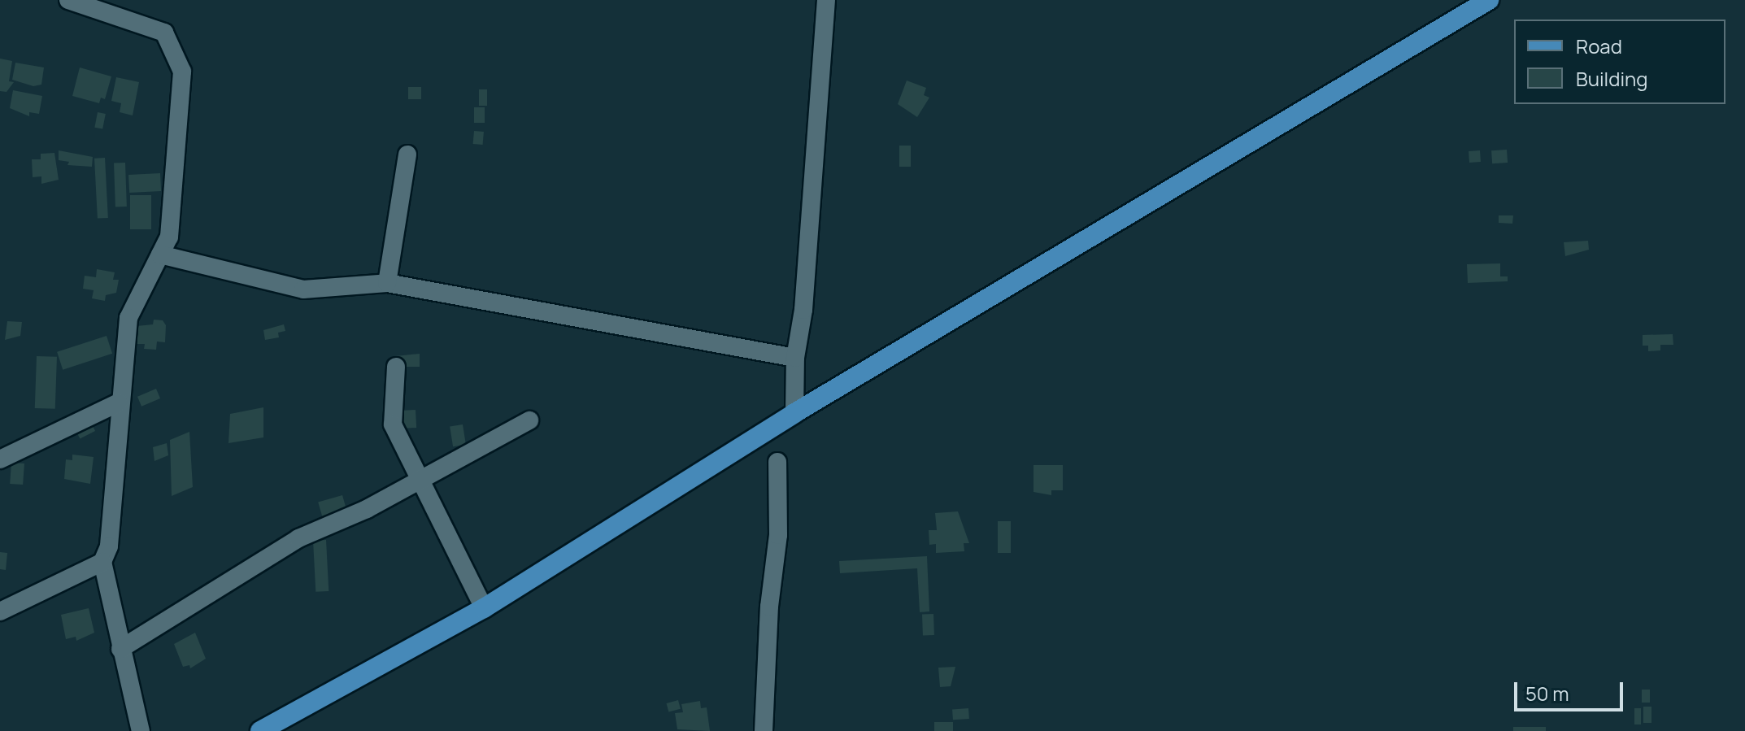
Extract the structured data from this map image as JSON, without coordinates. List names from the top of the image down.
{
  "legend": ["Road", "Building"],
  "scale_bar": "50 m"
}
